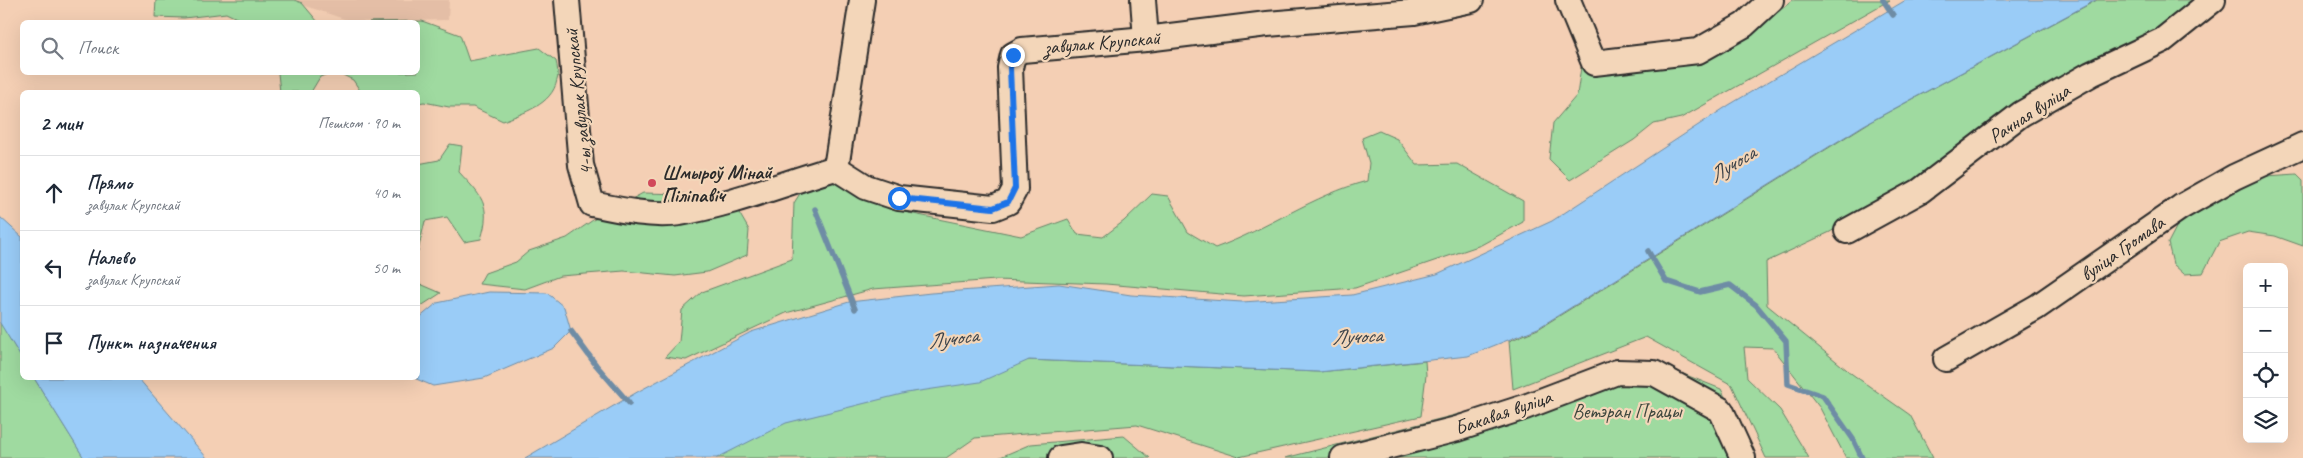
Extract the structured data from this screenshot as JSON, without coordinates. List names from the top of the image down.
{
  "streets": {
    "street": [
      "завулак Крупскай",
      "4-ы завулак Крупскай",
      "Рачная вуліца",
      "вуліца Громава",
      "Бакавая вуліца"
    ]
  },
  "crossings": [
    ["завулак Крупскай", "4-ы завулак Крупскай"]
  ],
  "water": ["Лучоса"],
  "parks": ["Ветэран Працы"],
  "places": ["Шмыроў Мінай Піліпавіч"],
  "page": {
    "search": "Поиск",
    "heading": ["2 мин", "Пешком · 90 m"],
    "list": [
      ["Прямо", "завулак Крупскай", "40 m"],
      ["Налево", "завулак Крупскай", "50 m"],
      "Пункт назначения"
    ],
    "map_buttons": ["+", "−"]
  }
}
